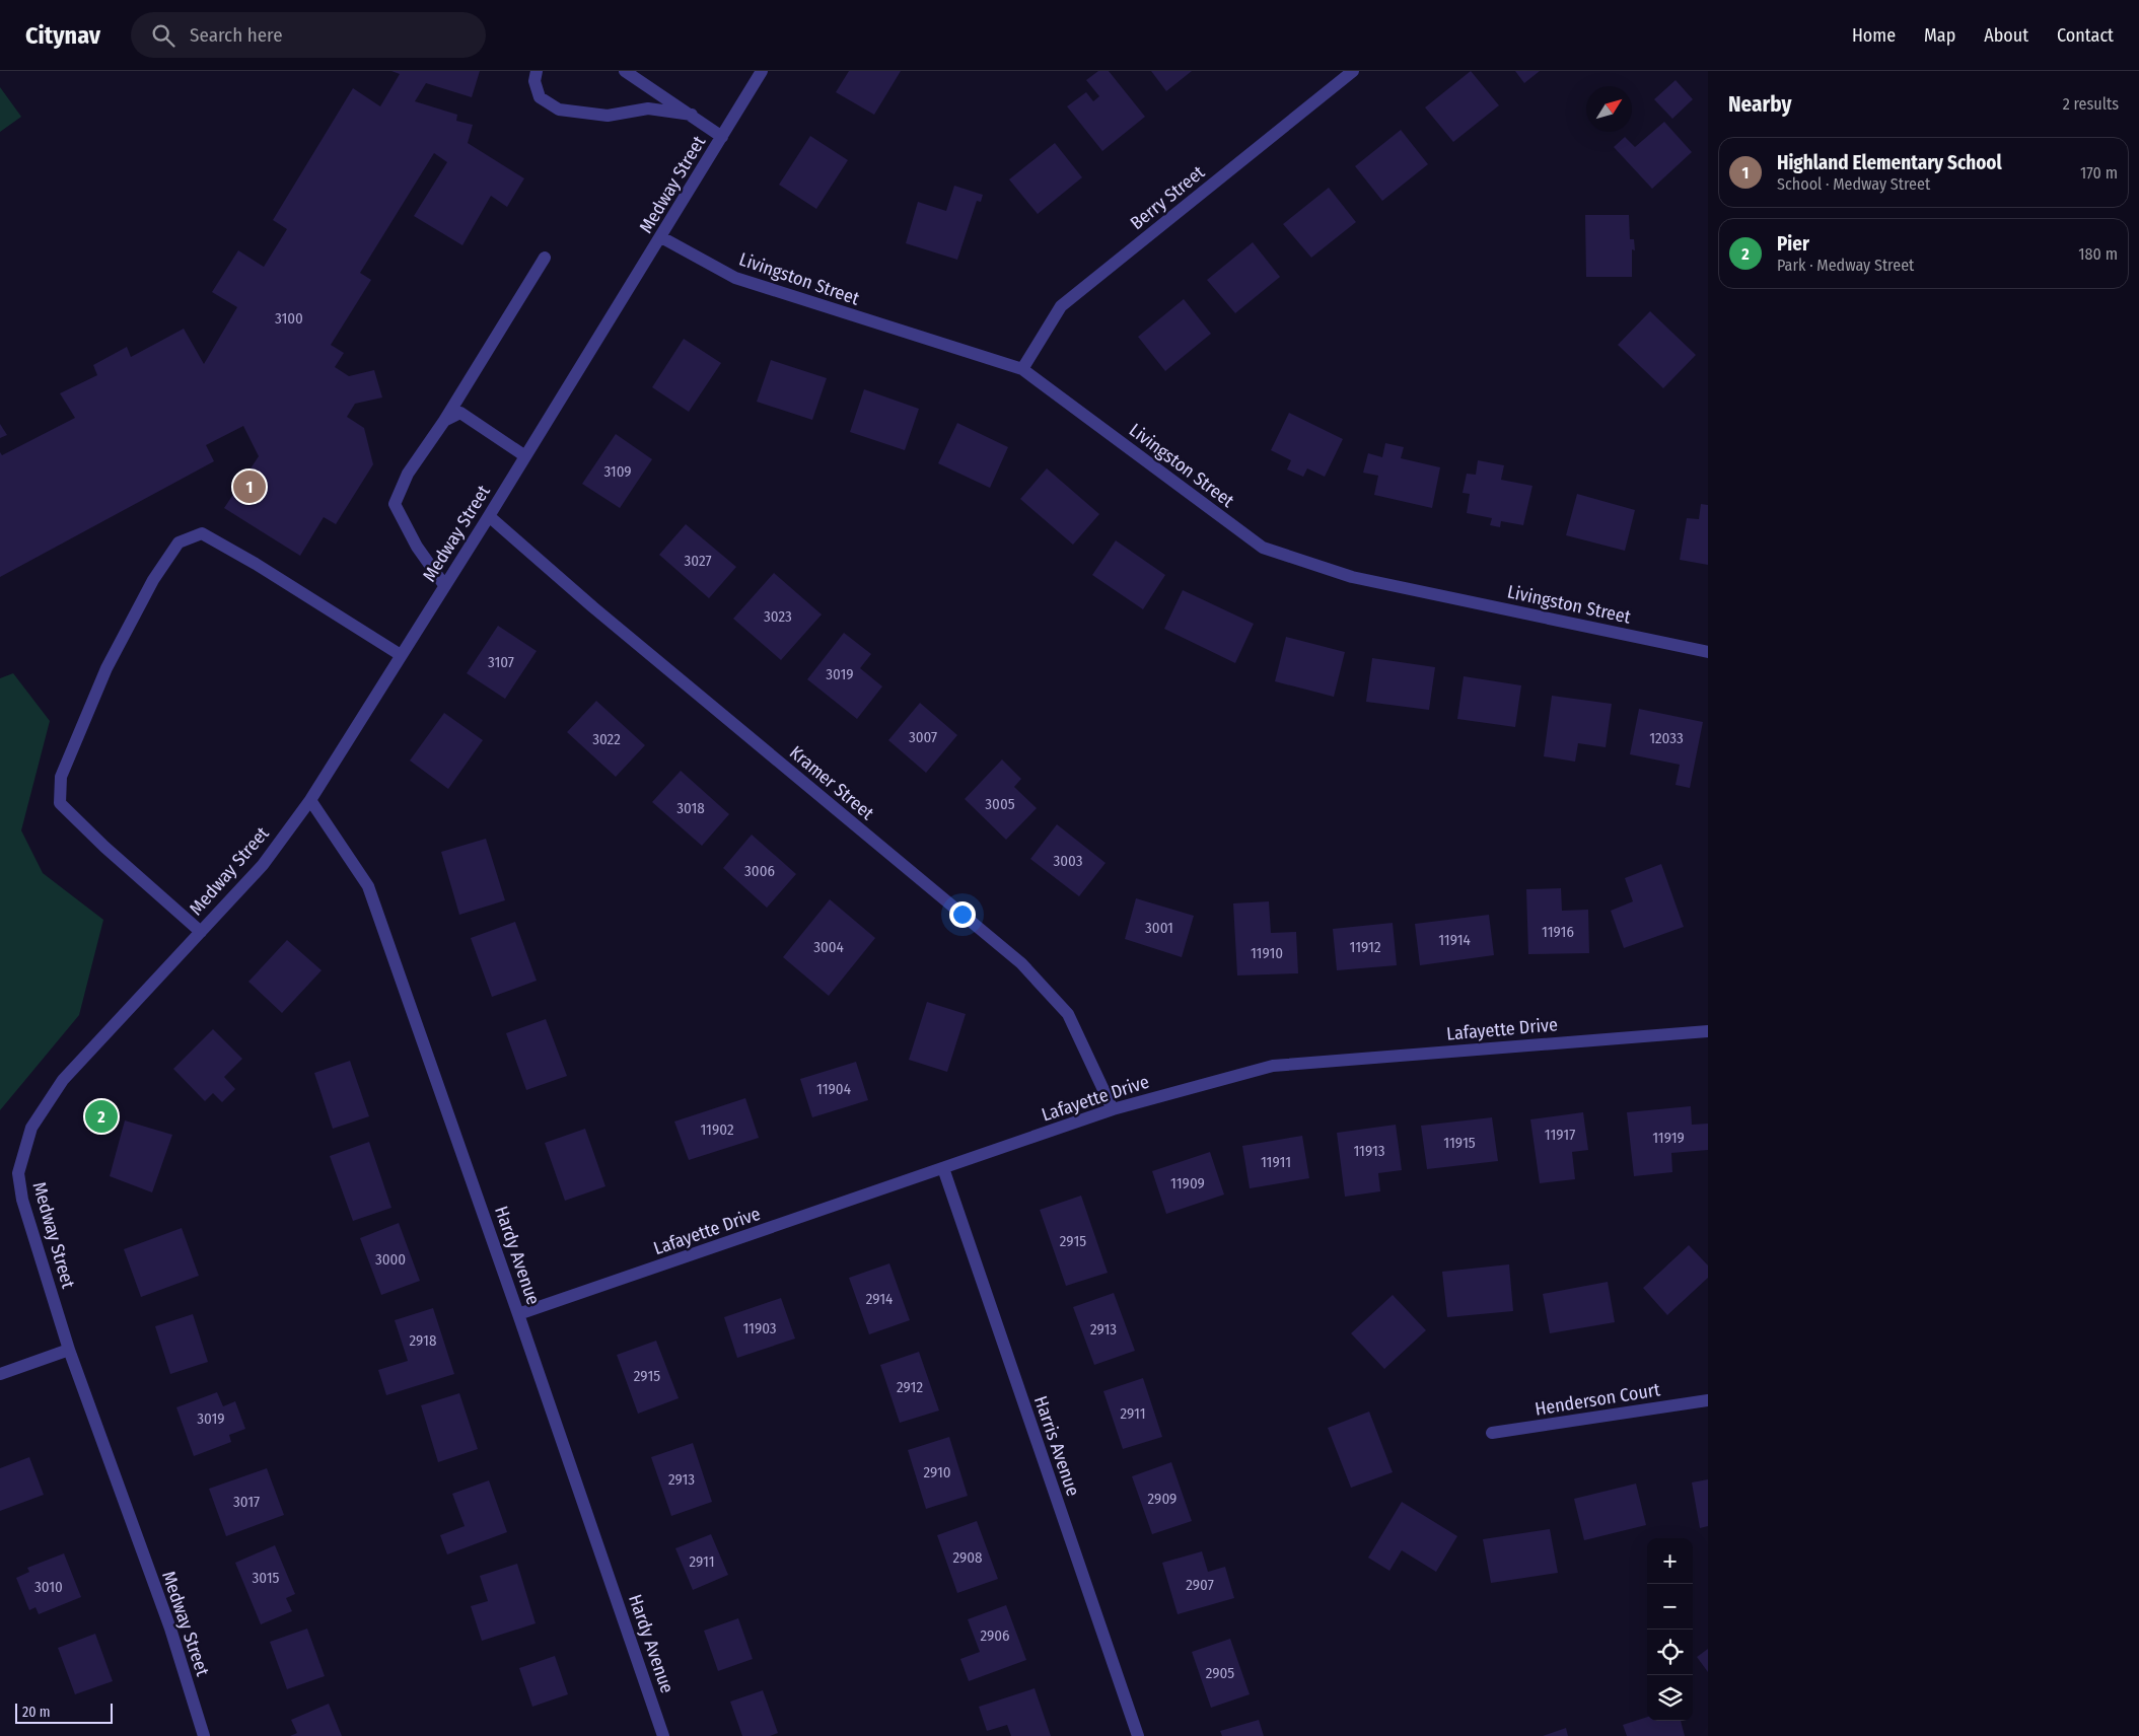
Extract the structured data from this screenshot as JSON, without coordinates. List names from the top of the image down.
{
  "streets": {
    "street": [
      "Medway Street",
      "Berry Street",
      "Livingston Street",
      "Kramer Street",
      "Lafayette Drive",
      "Hardy Avenue",
      "Henderson Court",
      "Harris Avenue"
    ]
  },
  "crossings": [
    ["Medway Street", "Livingston Street"],
    ["Medway Street", "Kramer Street"],
    ["Medway Street", "Hardy Avenue"],
    ["Berry Street", "Livingston Street"],
    ["Kramer Street", "Lafayette Drive"],
    ["Lafayette Drive", "Hardy Avenue"],
    ["Lafayette Drive", "Harris Avenue"]
  ],
  "house_numbers": [
    "3100",
    "3109",
    "3027",
    "3023",
    "3107",
    "3019",
    "3007",
    "12033",
    "3022",
    "3005",
    "3018",
    "3003",
    "3006",
    "3001",
    "11916",
    "11914",
    "3004",
    "11912",
    "11910",
    "11904",
    "11902",
    "11917",
    "11919",
    "11915",
    "11913",
    "11911",
    "11909",
    "2915",
    "3000",
    "2914",
    "11903",
    "2913",
    "2918",
    "2915",
    "2912",
    "2911",
    "3019",
    "2910",
    "2913",
    "2909",
    "3017",
    "2908",
    "2911",
    "3015",
    "2907",
    "3010",
    "2906",
    "2905"
  ],
  "scale_bar": "20 m",
  "north": "top right",
  "page": {
    "header": "Citynav",
    "search": "Search here",
    "nav": [
      "Home",
      "Map",
      "About",
      "Contact"
    ],
    "heading": ["Nearby", "2 results"],
    "list": [
      {
        "mark": "1",
        "name": "Highland Elementary School",
        "note": "School · Medway Street",
        "value": "170 m"
      },
      {
        "mark": "2",
        "name": "Pier",
        "note": "Park · Medway Street",
        "value": "180 m"
      }
    ],
    "pins": ["1", "2"],
    "map_buttons": ["+", "−"],
    "scale": "20 m"
  }
}
